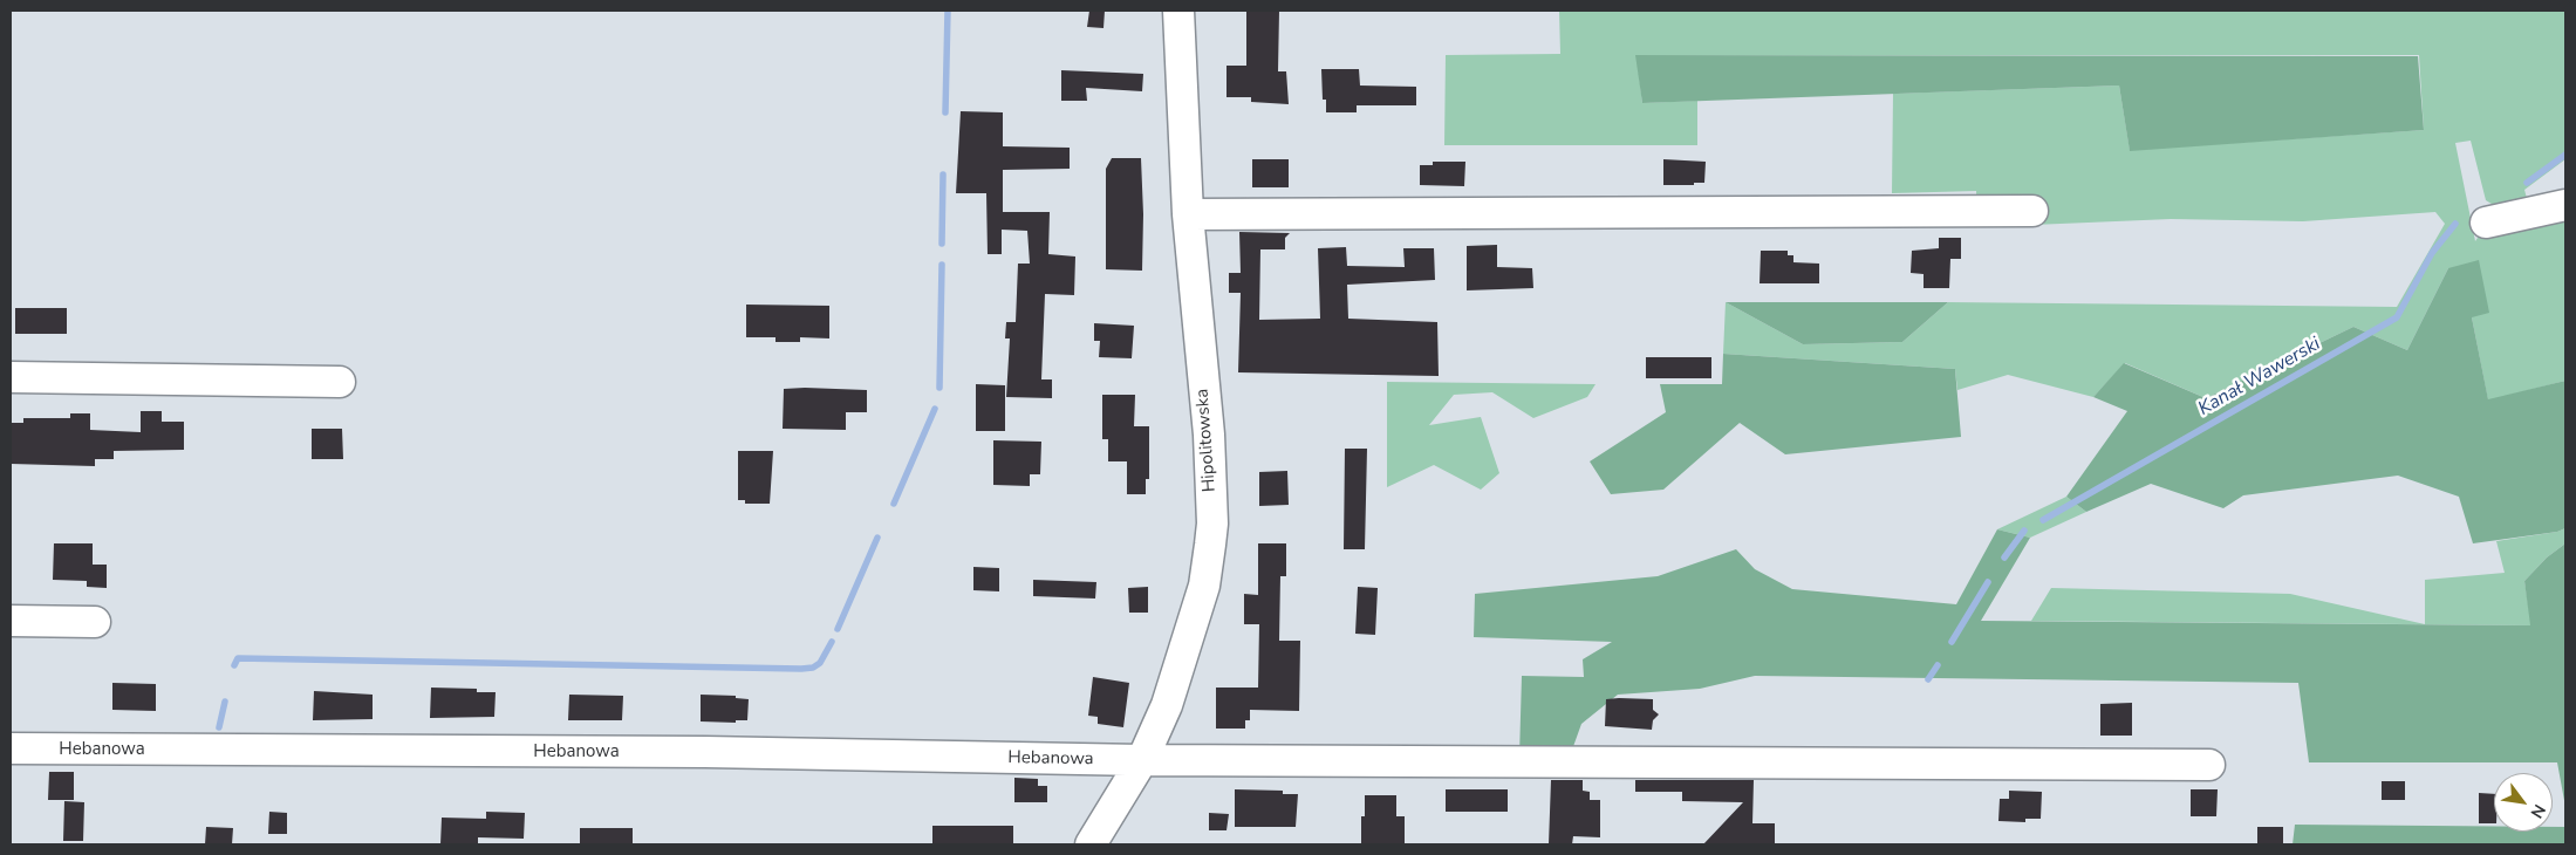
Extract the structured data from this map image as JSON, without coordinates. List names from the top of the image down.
{
  "streets": {
    "street": ["Hipolitowska", "Hebanowa"]
  },
  "crossings": [
    ["Hipolitowska", "Hebanowa"]
  ],
  "water": ["Kanał Wawerski"],
  "north": "bottom right"
}
